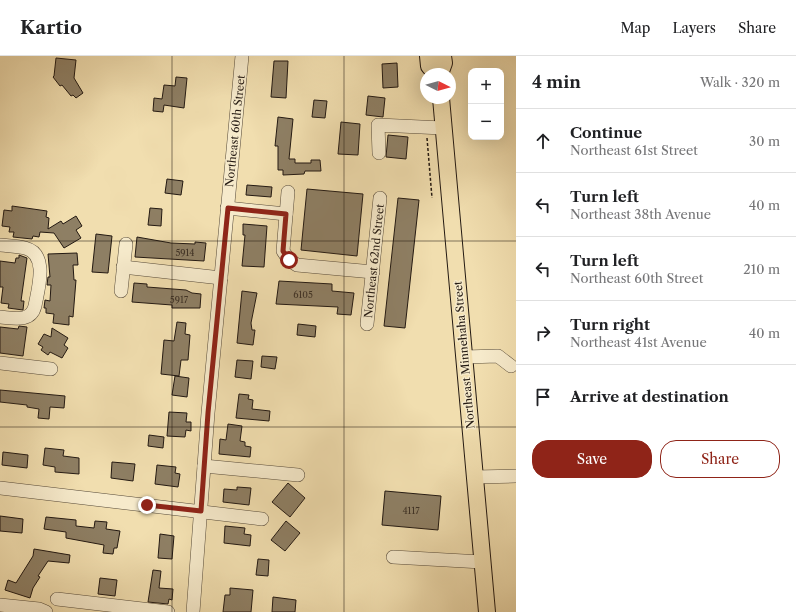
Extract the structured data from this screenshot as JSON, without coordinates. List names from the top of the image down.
{
  "streets": {
    "main road": ["Northeast Minnehaha Street"],
    "street": ["Northeast 60th Street", "Northeast 62nd Street"]
  },
  "house_numbers": [
    "5914",
    "6105",
    "5917",
    "4117"
  ],
  "north": "right",
  "page": {
    "header": "Kartio",
    "nav": ["Map", "Layers", "Share"],
    "heading": ["4 min", "Walk · 320 m"],
    "map_buttons": ["+", "−"],
    "list": [
      ["Continue", "Northeast 61st Street", "30 m"],
      ["Turn left", "Northeast 38th Avenue", "40 m"],
      ["Turn left", "Northeast 60th Street", "210 m"],
      ["Turn right", "Northeast 41st Avenue", "40 m"],
      "Arrive at destination"
    ],
    "buttons": ["Save", "Share"]
  }
}
